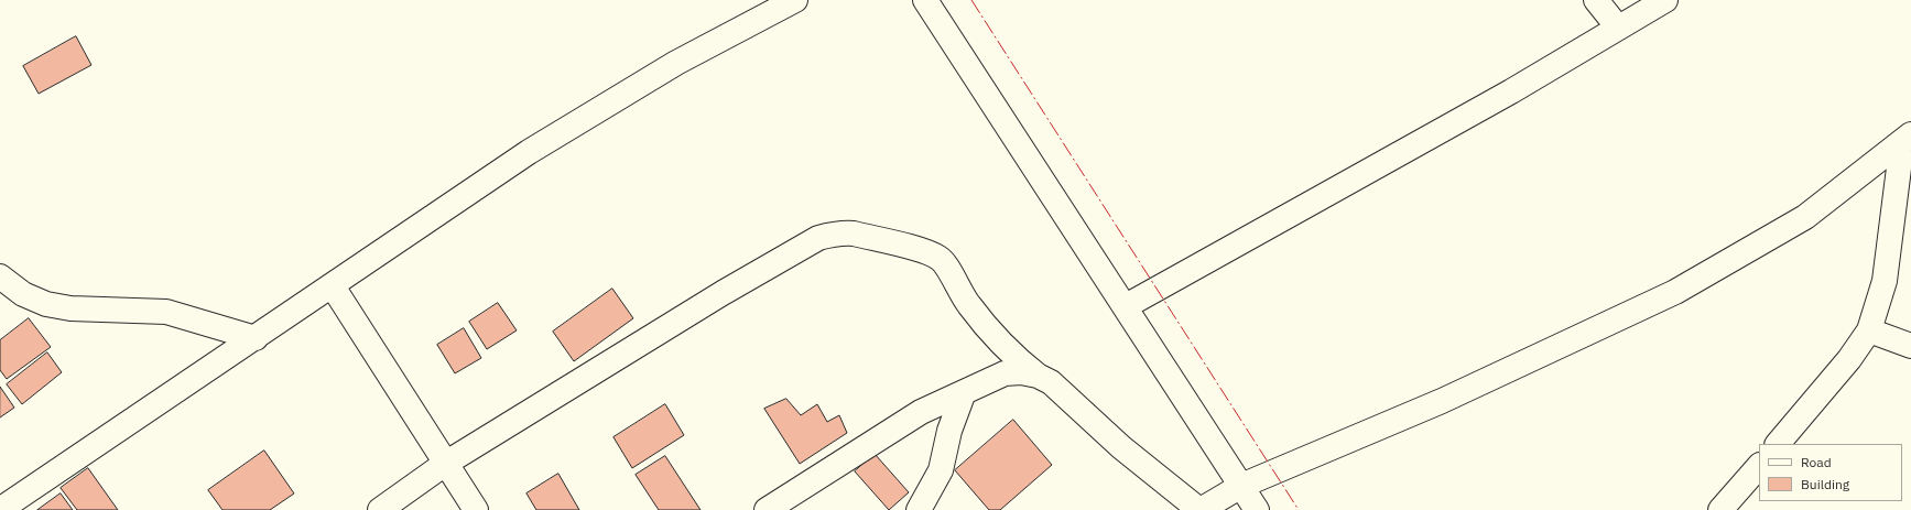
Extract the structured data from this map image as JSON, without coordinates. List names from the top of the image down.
{
  "legend": ["Road", "Building"]
}
